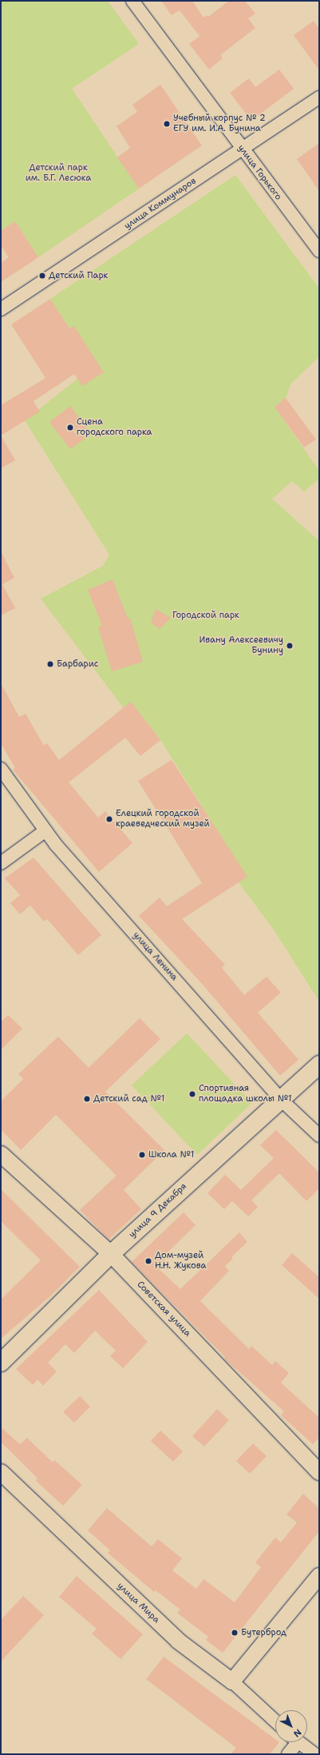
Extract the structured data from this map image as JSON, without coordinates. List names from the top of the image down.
{
  "streets": {
    "main road": ["улица 9 Декабря"],
    "street": [
      "улица Горького",
      "улица Коммунаров",
      "улица Ленина",
      "Советская улица",
      "улица Мира"
    ]
  },
  "crossings": [
    ["улица Горького", "улица Коммунаров"],
    ["улица Ленина", "улица 9 Декабря"],
    ["улица 9 Декабря", "Советская улица"]
  ],
  "parks": ["Детский парк им. Б.Г. Лесюка", "Городской парк"],
  "places": [
    "Учебный корпус № 2 ЕГУ им. И.А. Бунина",
    "Детский Парк",
    "Сцена городского парка",
    "Ивану Алексеевичу Бунину",
    "Барбарис",
    "Елецкий городской краеведческий музей",
    "Спортивная площадка школы №1",
    "Детский сад №1",
    "Школа №1",
    "Дом-музей Н.Н. Жукова",
    "Бутерброд"
  ],
  "north": "bottom right"
}
